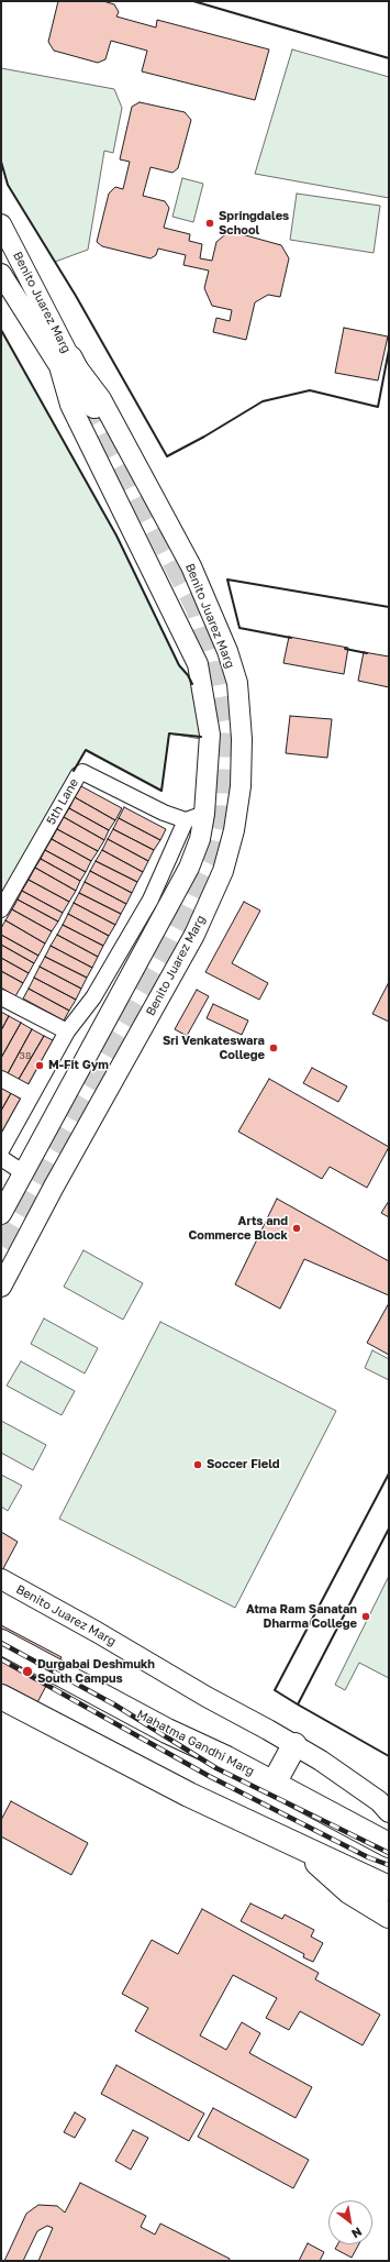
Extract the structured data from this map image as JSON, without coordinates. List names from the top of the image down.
{
  "streets": {
    "main road": ["Mahatma Gandhi Marg"],
    "street": ["Benito Juarez Marg", "5th Lane"]
  },
  "places": [
    "Springdales School",
    "Sri Venkateswara College",
    "M-Fit Gym",
    "Arts and Commerce Block",
    "Soccer Field",
    "Atma Ram Sanatan Dharma College",
    "Durgabai Deshmukh South Campus"
  ],
  "house_numbers": ["38"],
  "north": "bottom right"
}
